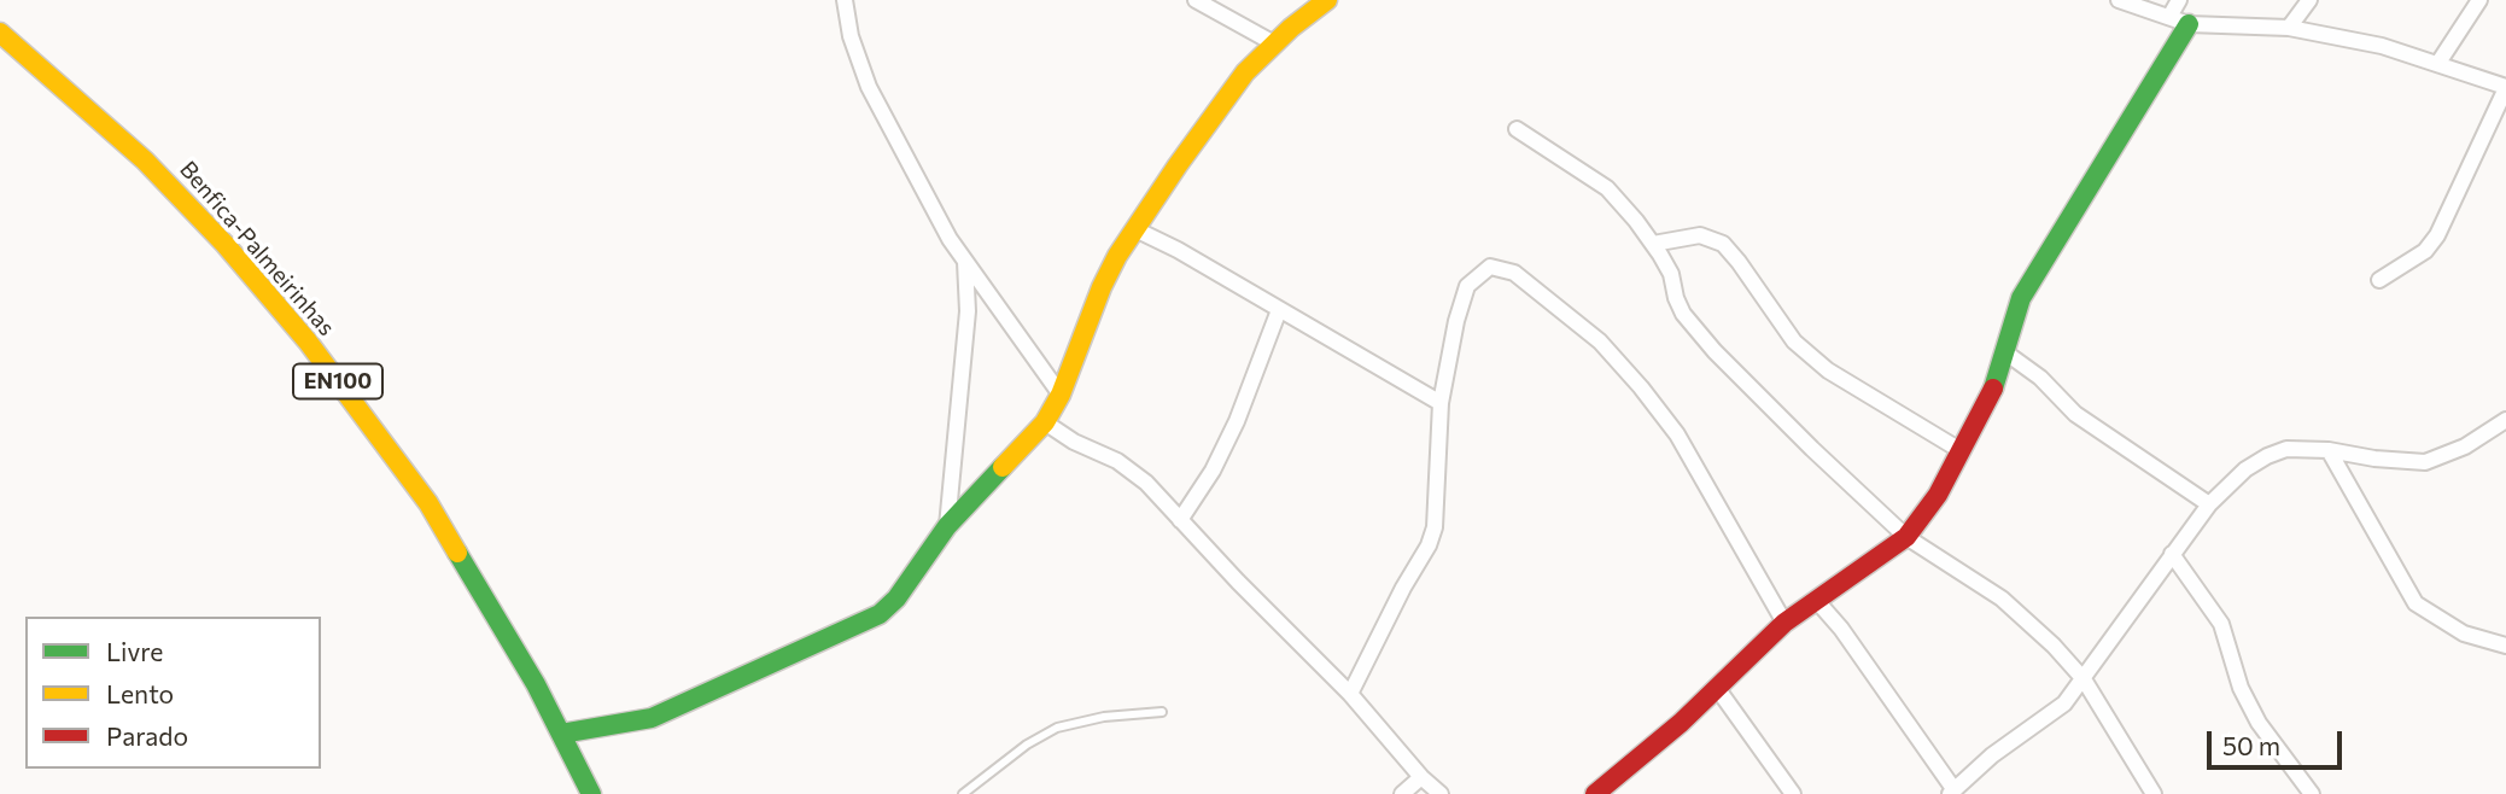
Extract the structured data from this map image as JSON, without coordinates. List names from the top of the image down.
{
  "streets": {
    "street": ["Benfica-Palmeirinhas", "EN100"]
  },
  "legend": ["Livre", "Lento", "Parado"],
  "scale_bar": "50 m"
}
